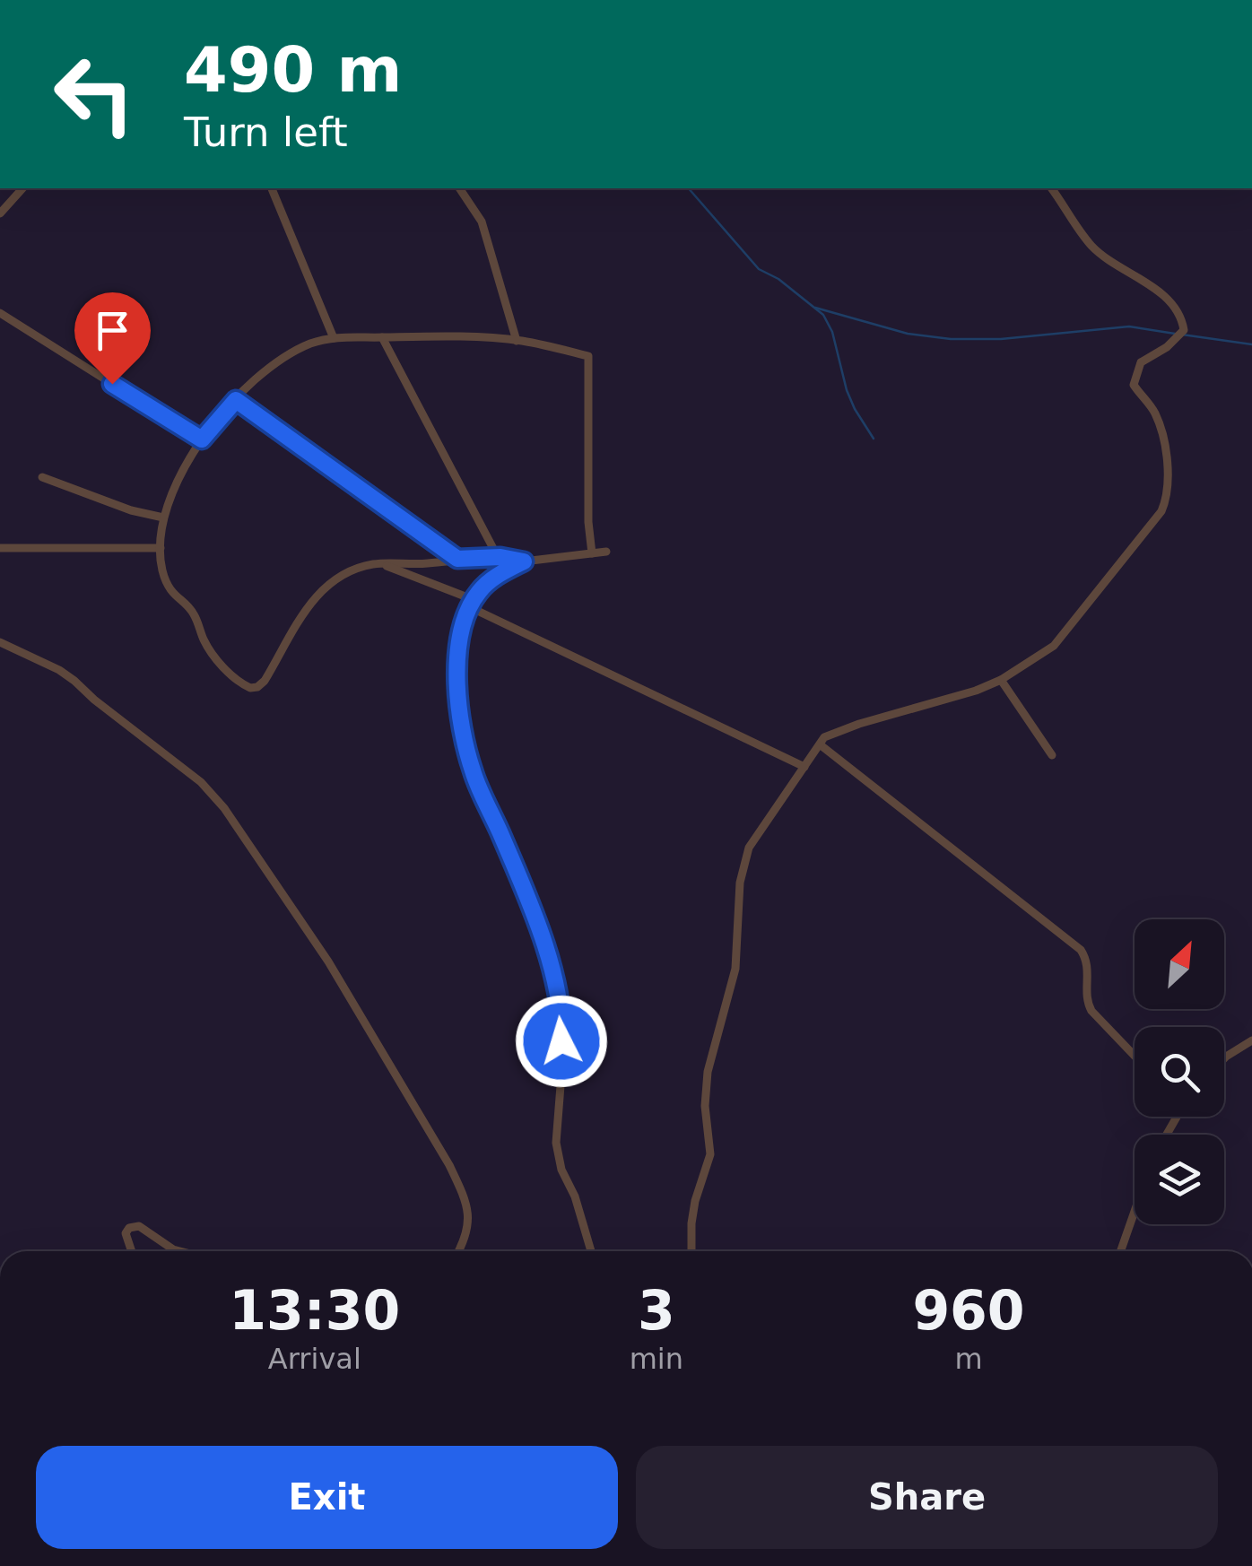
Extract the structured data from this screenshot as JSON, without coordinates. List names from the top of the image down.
{
  "north": "top right",
  "page": {
    "turn": ["490 m", "Turn left"],
    "eta": [
      "13:30",
      "Arrival",
      "3",
      "min",
      "960",
      "m"
    ],
    "buttons": ["Exit", "Share"]
  }
}
